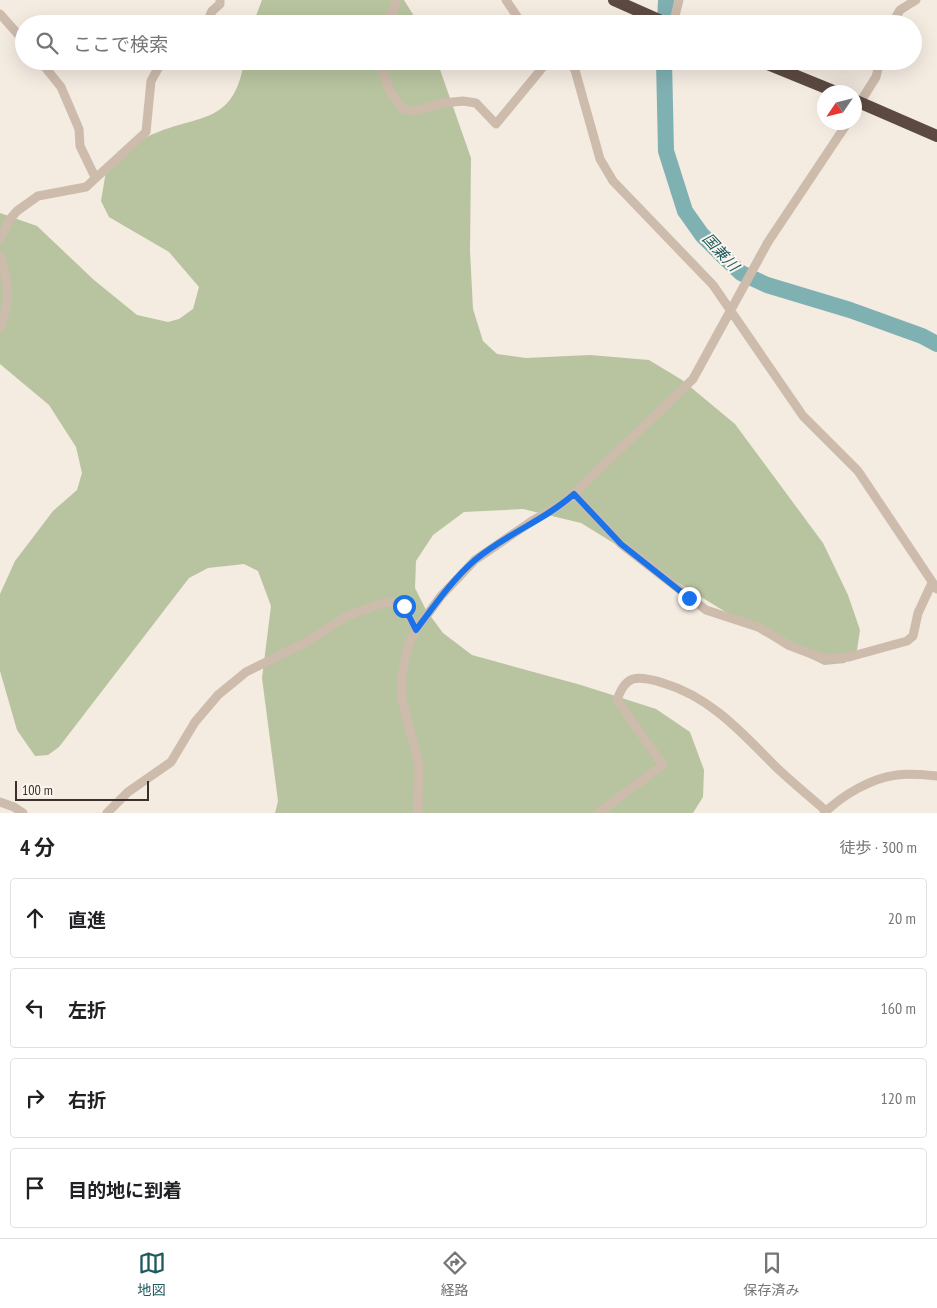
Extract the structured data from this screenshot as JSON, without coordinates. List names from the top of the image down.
{
  "water": ["国兼川"],
  "scale_bar": "100 m",
  "north": "bottom left",
  "page": {
    "search": "ここで検索",
    "scale": "100 m",
    "heading": ["4 分", "徒歩 · 300 m"],
    "list": [
      ["直進", "20 m"],
      ["左折", "160 m"],
      ["右折", "120 m"],
      "目的地に到着"
    ],
    "nav": ["地図", "経路", "保存済み"]
  }
}
